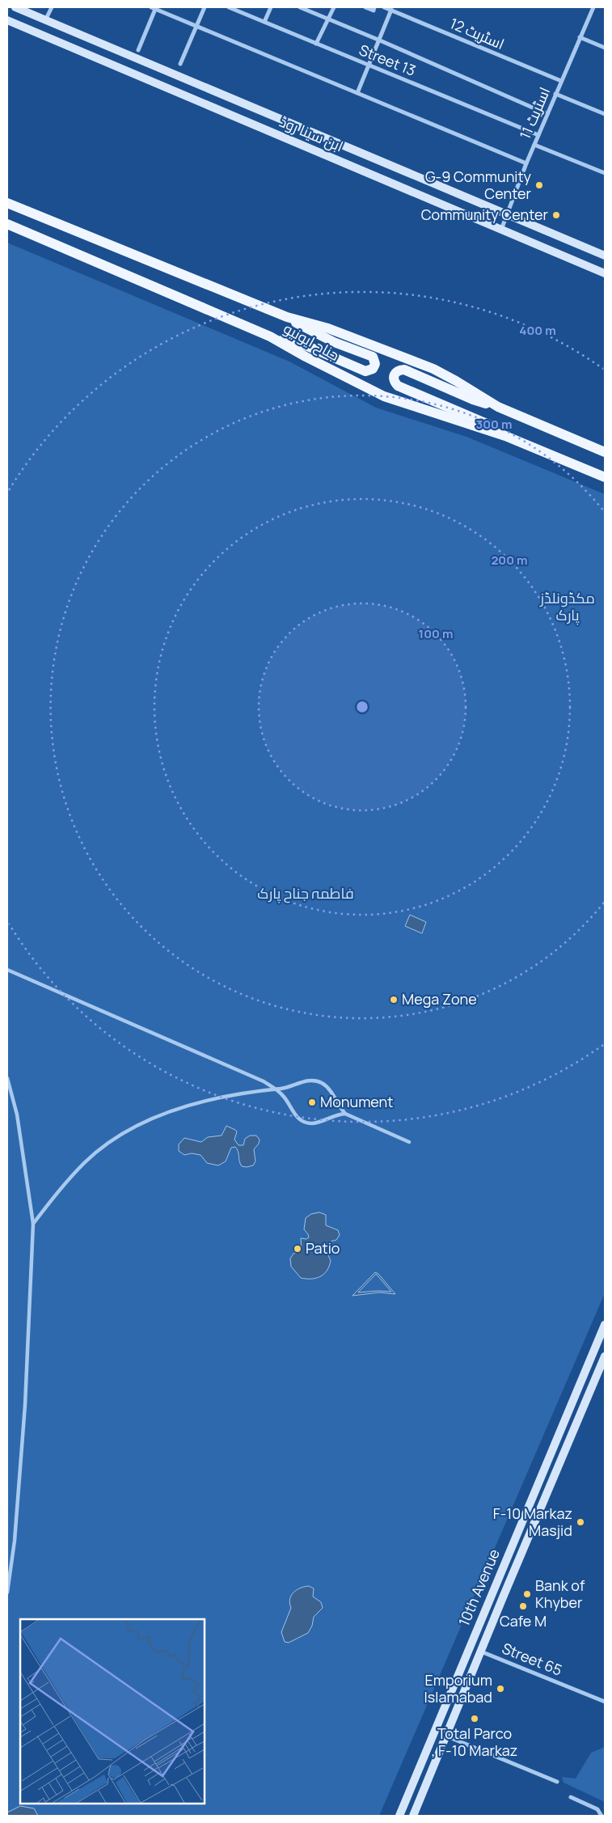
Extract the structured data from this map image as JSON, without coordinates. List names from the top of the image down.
{
  "streets": {
    "main road": ["ابن سینا روڈ", "جناح ایونیو", "10th Avenue"],
    "street": [
      "اسٹریٹ 12",
      "Street 13",
      "اسٹریٹ 11",
      "Street 65"
    ]
  },
  "crossings": [
    ["اسٹریٹ 12", "اسٹریٹ 11"],
    ["Street 13", "اسٹریٹ 11"],
    ["اسٹریٹ 11", "ابن سینا روڈ"],
    ["10th Avenue", "Street 65"]
  ],
  "parks": ["مکڈونلڈز پارک", "فاطمہ جناح پارک"],
  "places": [
    "G-9 Community Center",
    "Community Center",
    "Mega Zone",
    "Monument",
    "Patio",
    "F-10 Markaz Masjid",
    "Bank of Khyber",
    "Cafe M",
    "Emporium Islamabad",
    "Total Parco , F-10 Markaz"
  ],
  "rings": [
    "400 m",
    "300 m",
    "200 m",
    "100 m"
  ]
}
